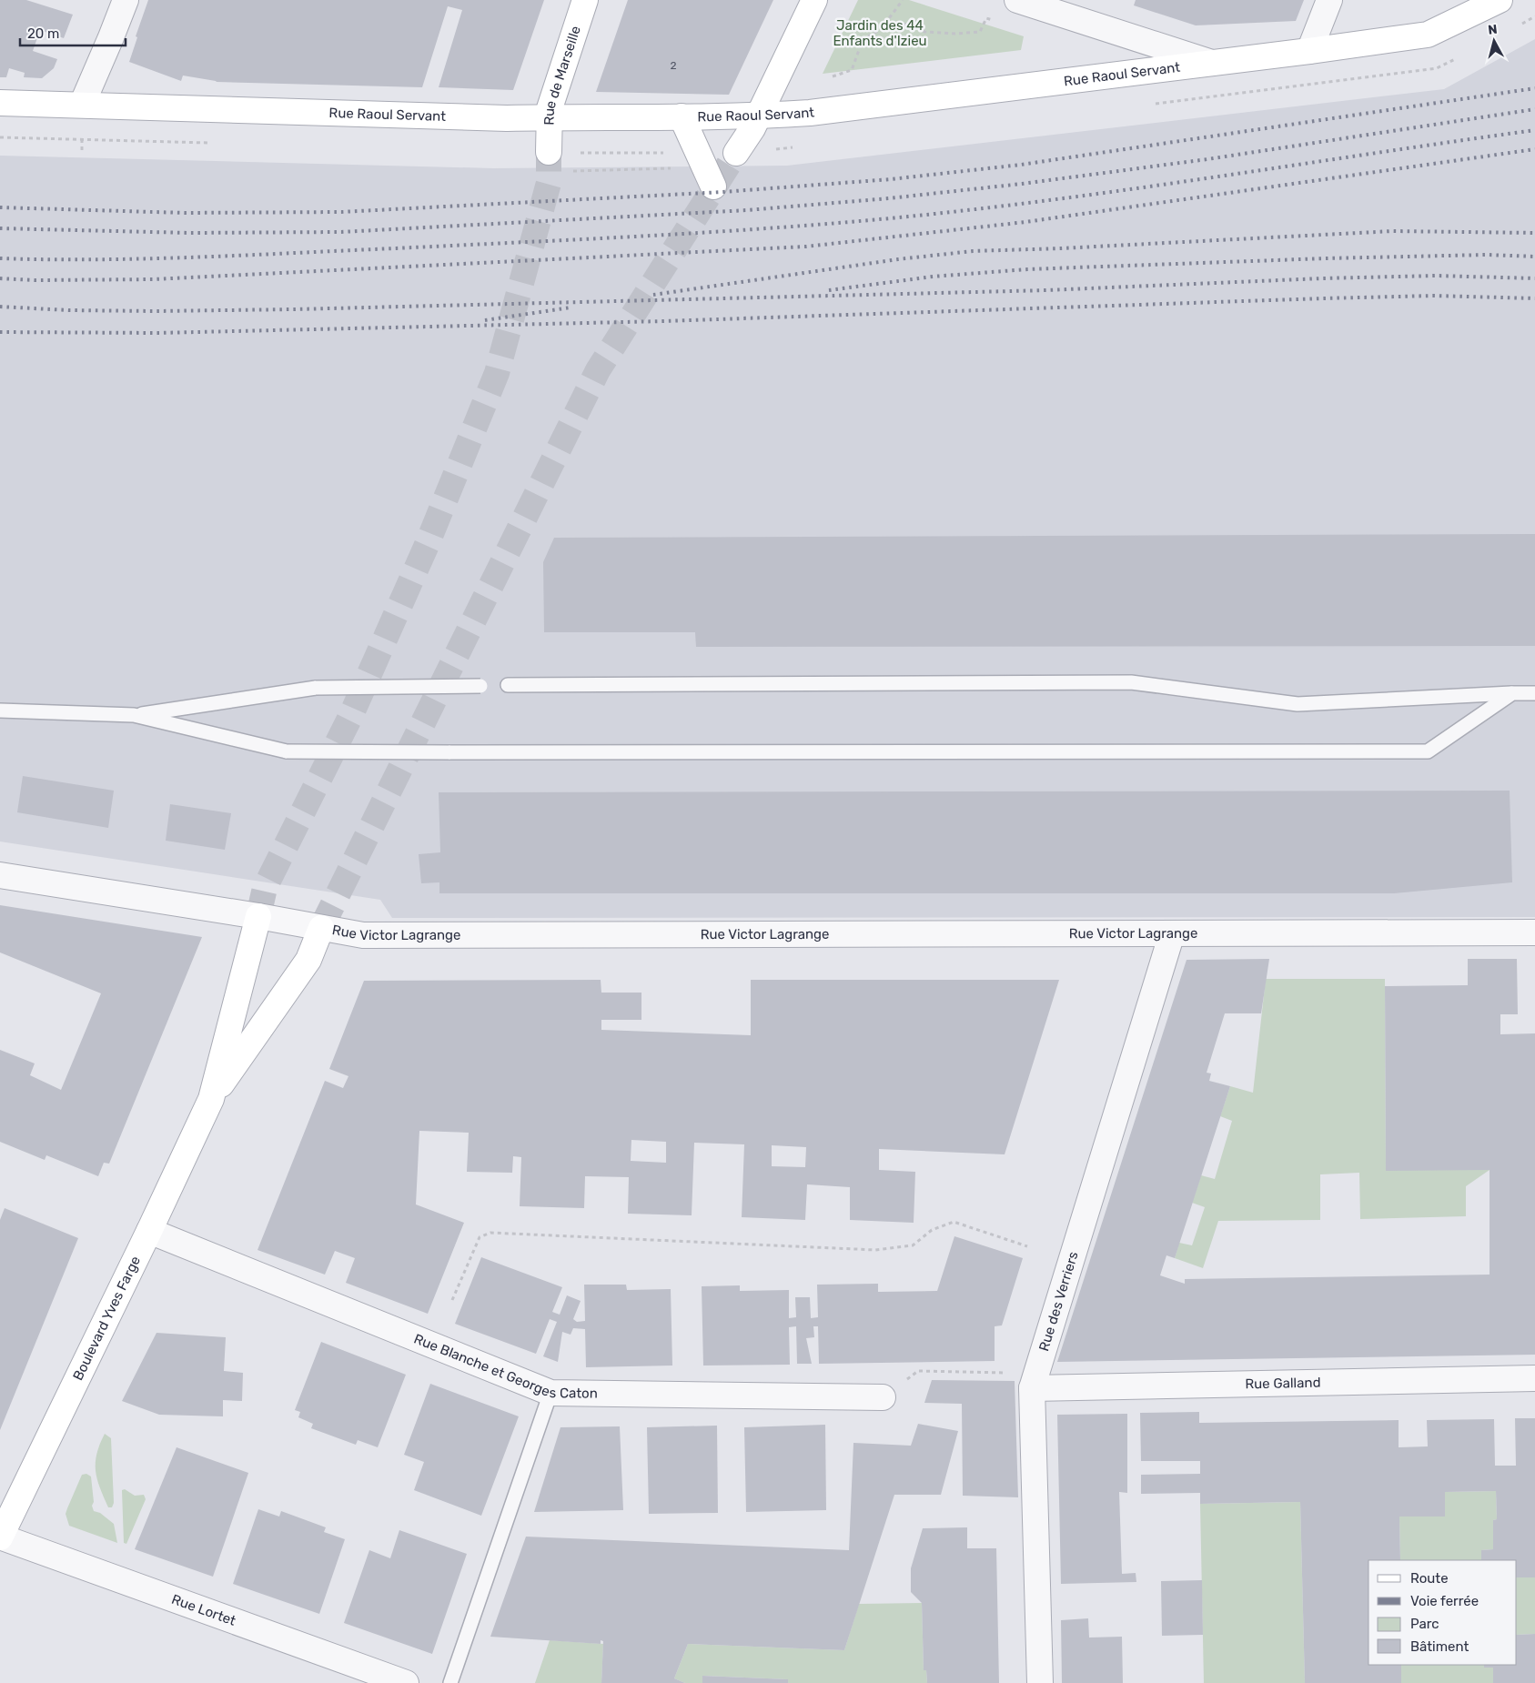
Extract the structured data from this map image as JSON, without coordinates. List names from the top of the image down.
{
  "streets": {
    "street": [
      "Rue Raoul Servant",
      "Rue de Marseille",
      "Rue Victor Lagrange",
      "Rue des Verriers",
      "Boulevard Yves Farge",
      "Rue Blanche et Georges Caton",
      "Rue Galland",
      "Rue Lortet"
    ]
  },
  "crossings": [
    ["Rue Raoul Servant", "Rue de Marseille"],
    ["Rue Victor Lagrange", "Rue des Verriers"],
    ["Rue Victor Lagrange", "Boulevard Yves Farge"],
    ["Rue des Verriers", "Rue Galland"],
    ["Boulevard Yves Farge", "Rue Blanche et Georges Caton"],
    ["Boulevard Yves Farge", "Rue Lortet"]
  ],
  "parks": ["Jardin des 44 Enfants d'Izieu"],
  "house_numbers": ["2"],
  "legend": [
    "Route",
    "Voie ferrée",
    "Parc",
    "Bâtiment"
  ],
  "scale_bar": "20 m",
  "north": "top"
}
